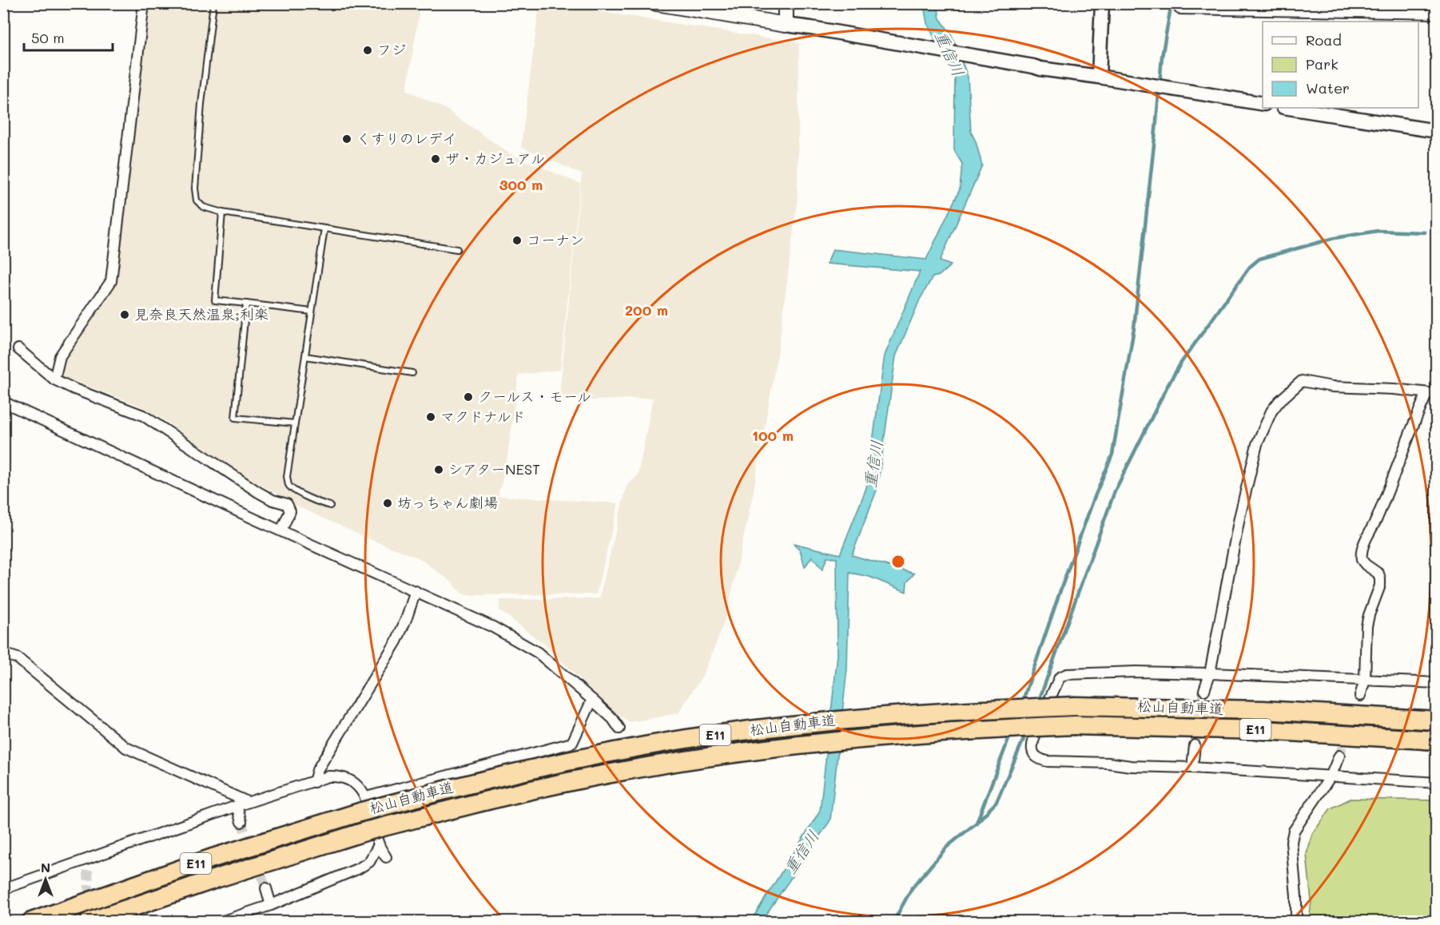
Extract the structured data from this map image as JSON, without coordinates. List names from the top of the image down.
{
  "streets": {
    "highway": ["松山自動車道", "E11"]
  },
  "water": ["重信川"],
  "places": [
    "フジ",
    "くすりのレデイ",
    "ザ・カジュアル",
    "コーナン",
    "見奈良天然温泉;利楽",
    "クールス・モール",
    "マクドナルド",
    "シアターNEST",
    "坊っちゃん劇場"
  ],
  "legend": ["Road", "Park", "Water"],
  "scale_bar": "50 m",
  "north": "top",
  "rings": ["300 m", "200 m", "100 m"]
}
